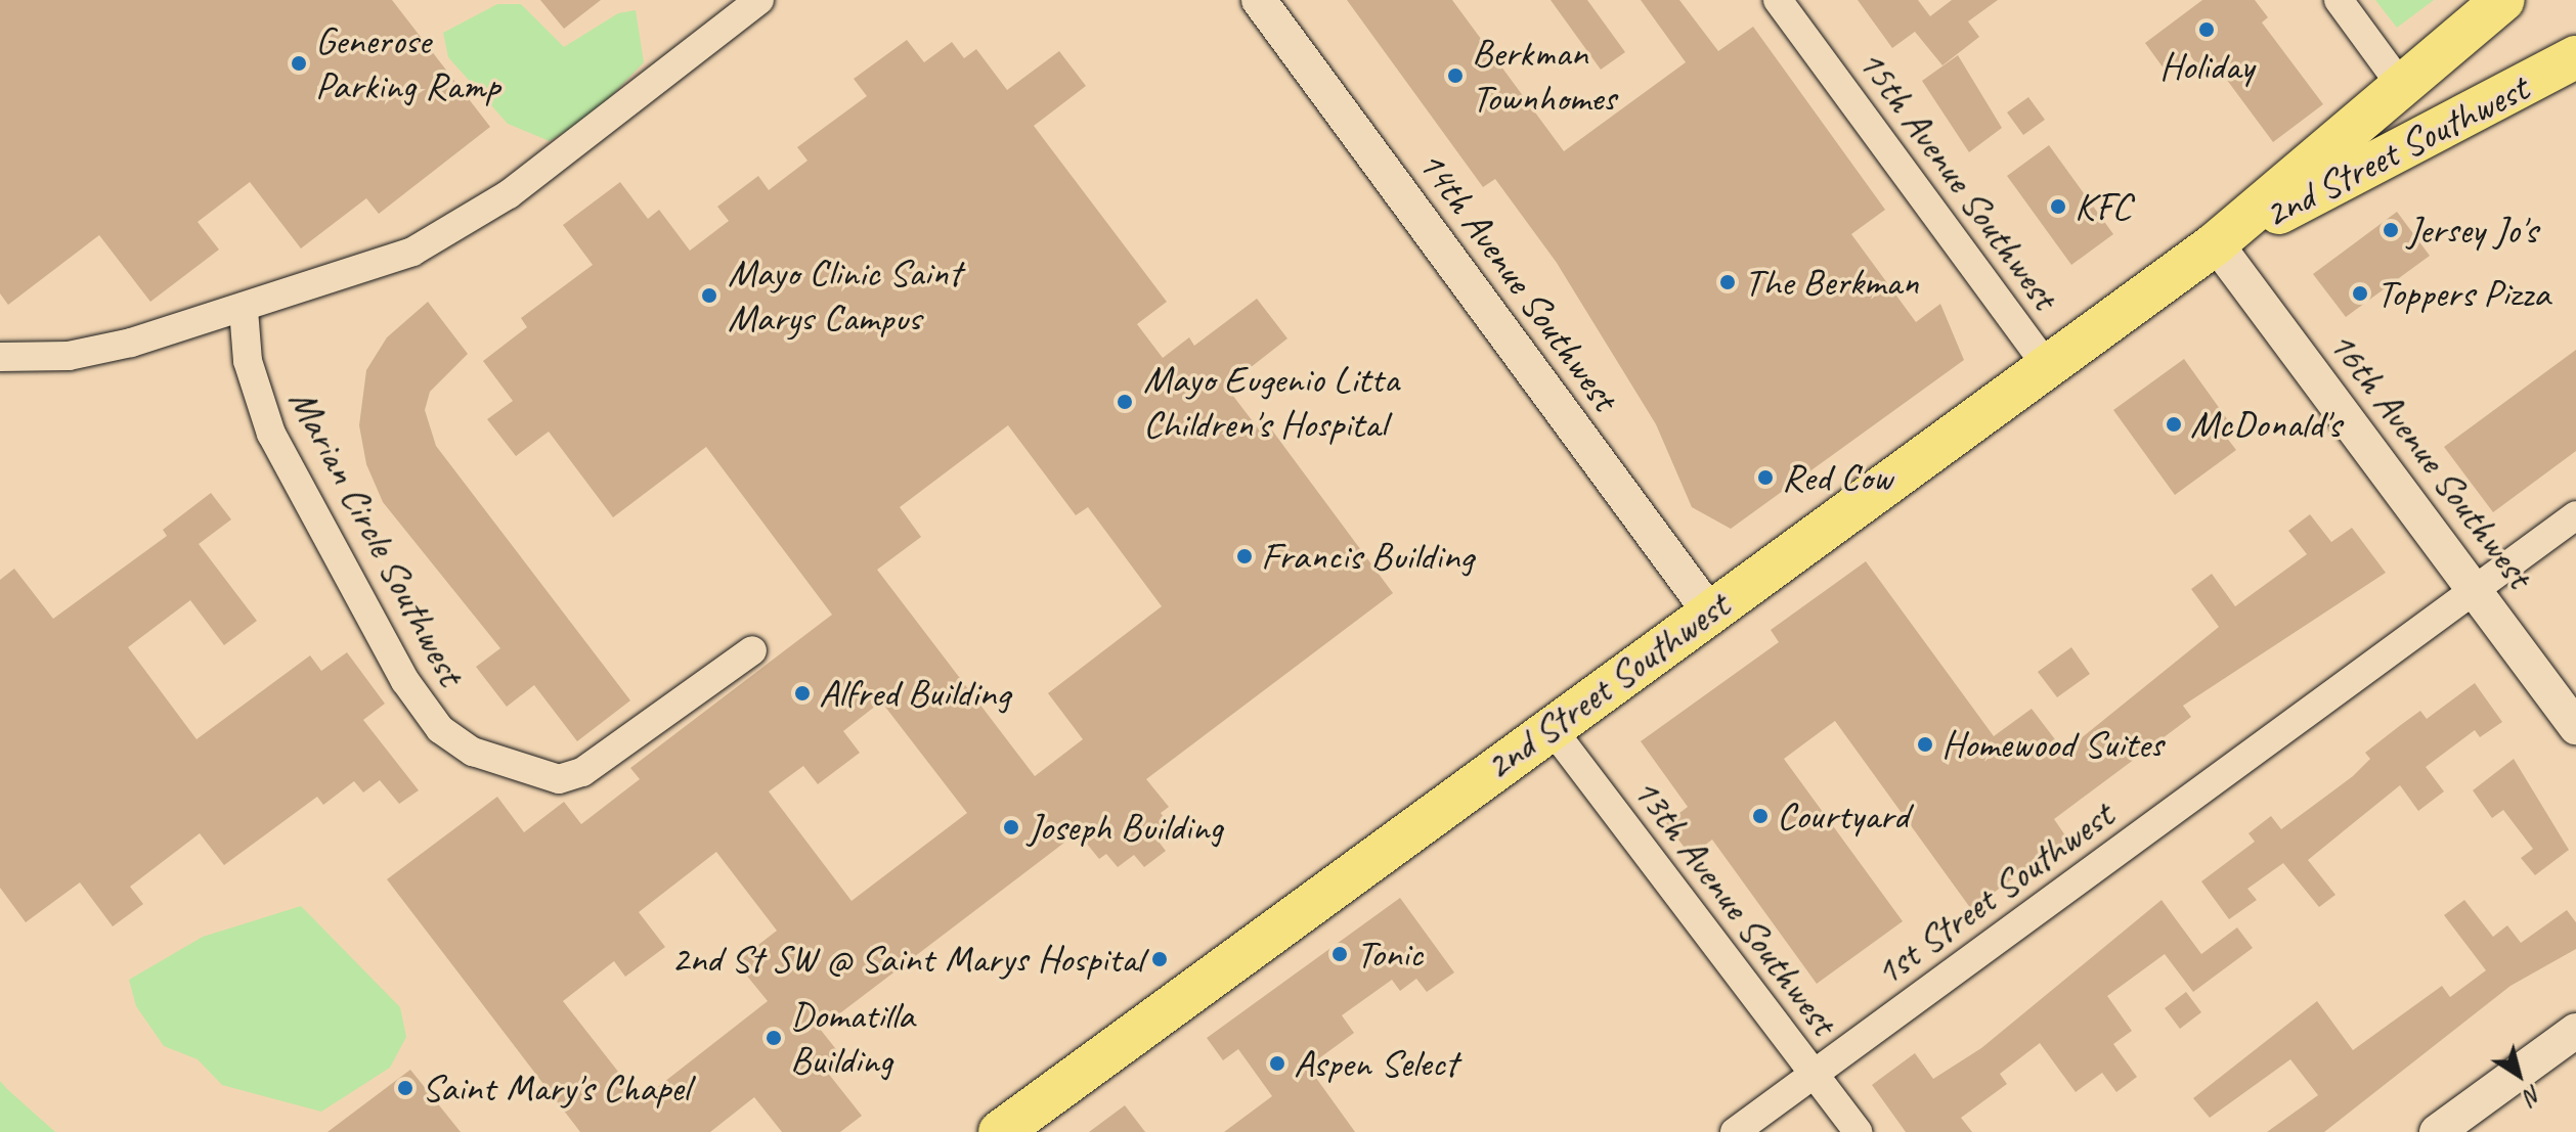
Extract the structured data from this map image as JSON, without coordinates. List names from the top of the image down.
{
  "streets": {
    "main road": ["2nd Street Southwest"],
    "street": [
      "15th Avenue Southwest",
      "14th Avenue Southwest",
      "16th Avenue Southwest",
      "Marian Circle Southwest",
      "1st Street Southwest",
      "13th Avenue Southwest"
    ]
  },
  "crossings": [
    ["2nd Street Southwest", "15th Avenue Southwest"],
    ["2nd Street Southwest", "14th Avenue Southwest"],
    ["2nd Street Southwest", "16th Avenue Southwest"],
    ["2nd Street Southwest", "13th Avenue Southwest"],
    ["16th Avenue Southwest", "1st Street Southwest"],
    ["1st Street Southwest", "13th Avenue Southwest"]
  ],
  "places": [
    "Holiday",
    "Generose Parking Ramp",
    "Berkman Townhomes",
    "KFC",
    "Jersey Jo's",
    "The Berkman",
    "Toppers Pizza",
    "Mayo Clinic Saint Marys Campus",
    "Mayo Eugenio Litta Children's Hospital",
    "McDonald's",
    "Red Cow",
    "Francis Building",
    "Alfred Building",
    "Homewood Suites",
    "Courtyard",
    "Joseph Building",
    "Tonic",
    "2nd St SW @ Saint Marys Hospital",
    "Domatilla Building",
    "Aspen Select",
    "Saint Mary's Chapel"
  ],
  "north": "bottom right"
}
